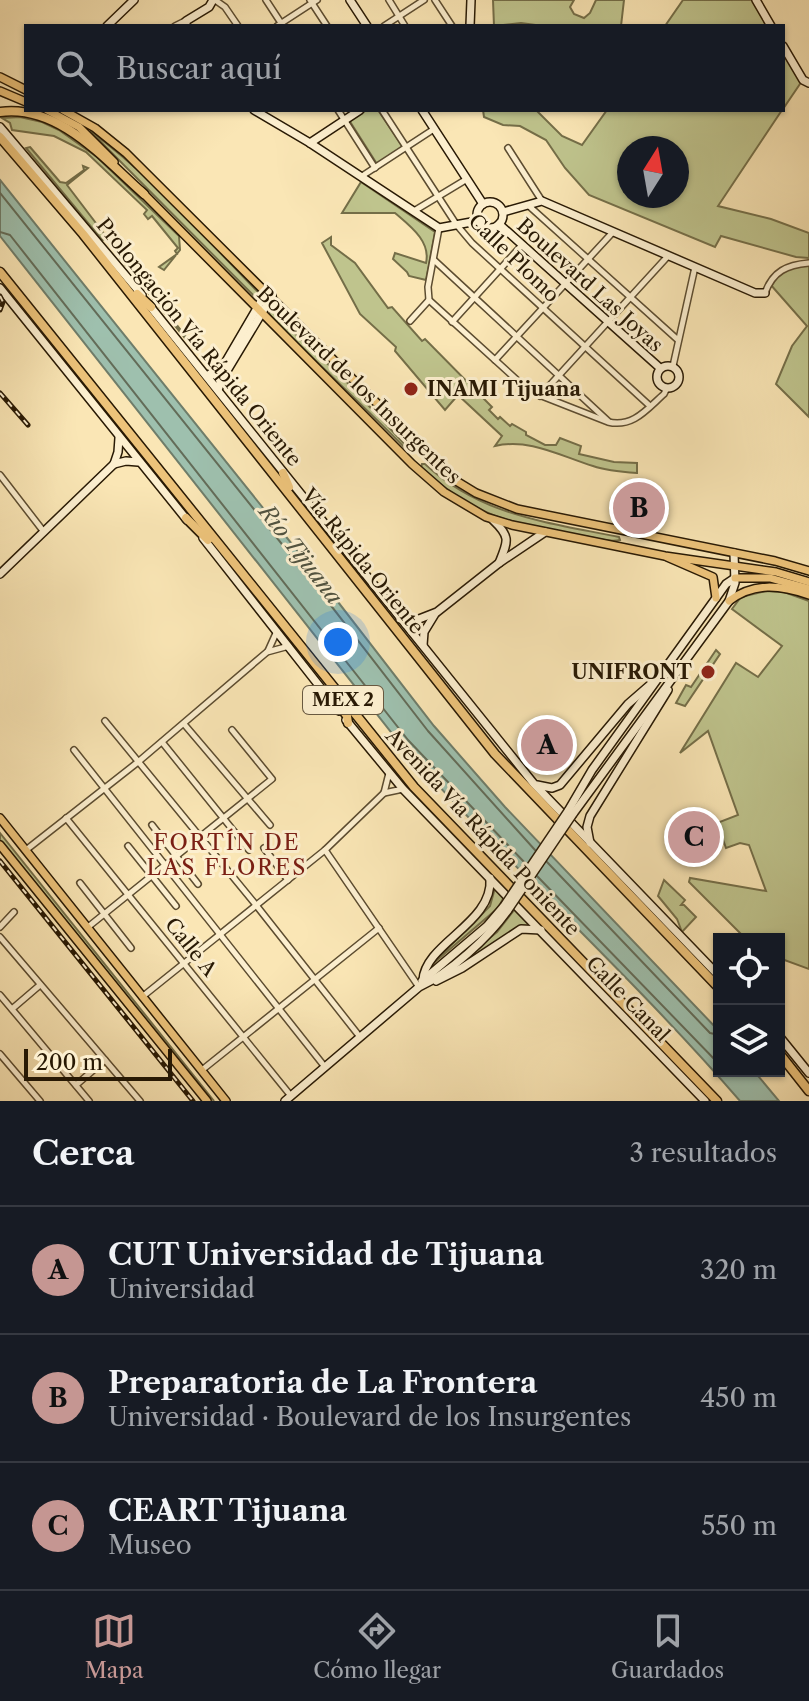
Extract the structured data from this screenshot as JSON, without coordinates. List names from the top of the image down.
{
  "streets": {
    "highway": ["Vía Rápida Oriente", "MEX 2", "Avenida Vía Rápida Poniente"],
    "main road": [
      "Boulevard Las Joyas",
      "Prolongación Vía Rápida Oriente",
      "Boulevard de los Insurgentes",
      "Calle Canal"
    ],
    "street": ["Calle Plomo", "Calle A"]
  },
  "districts": ["FORTÍN DE LAS FLORES"],
  "water": ["Río Tijuana"],
  "places": ["INAMI Tijuana", "UNIFRONT"],
  "scale_bar": "200 m",
  "north": "top",
  "page": {
    "search": "Buscar aquí",
    "pins": ["B", "A", "C"],
    "scale": "200 m",
    "heading": ["Cerca", "3 resultados"],
    "list": [
      {
        "mark": "A",
        "name": "CUT Universidad de Tijuana",
        "note": "Universidad",
        "value": "320 m"
      },
      {
        "mark": "B",
        "name": "Preparatoria de La Frontera",
        "note": "Universidad · Boulevard de los Insurgentes",
        "value": "450 m"
      },
      {
        "mark": "C",
        "name": "CEART Tijuana",
        "note": "Museo",
        "value": "550 m"
      }
    ],
    "nav": ["Mapa", "Cómo llegar", "Guardados"]
  }
}
